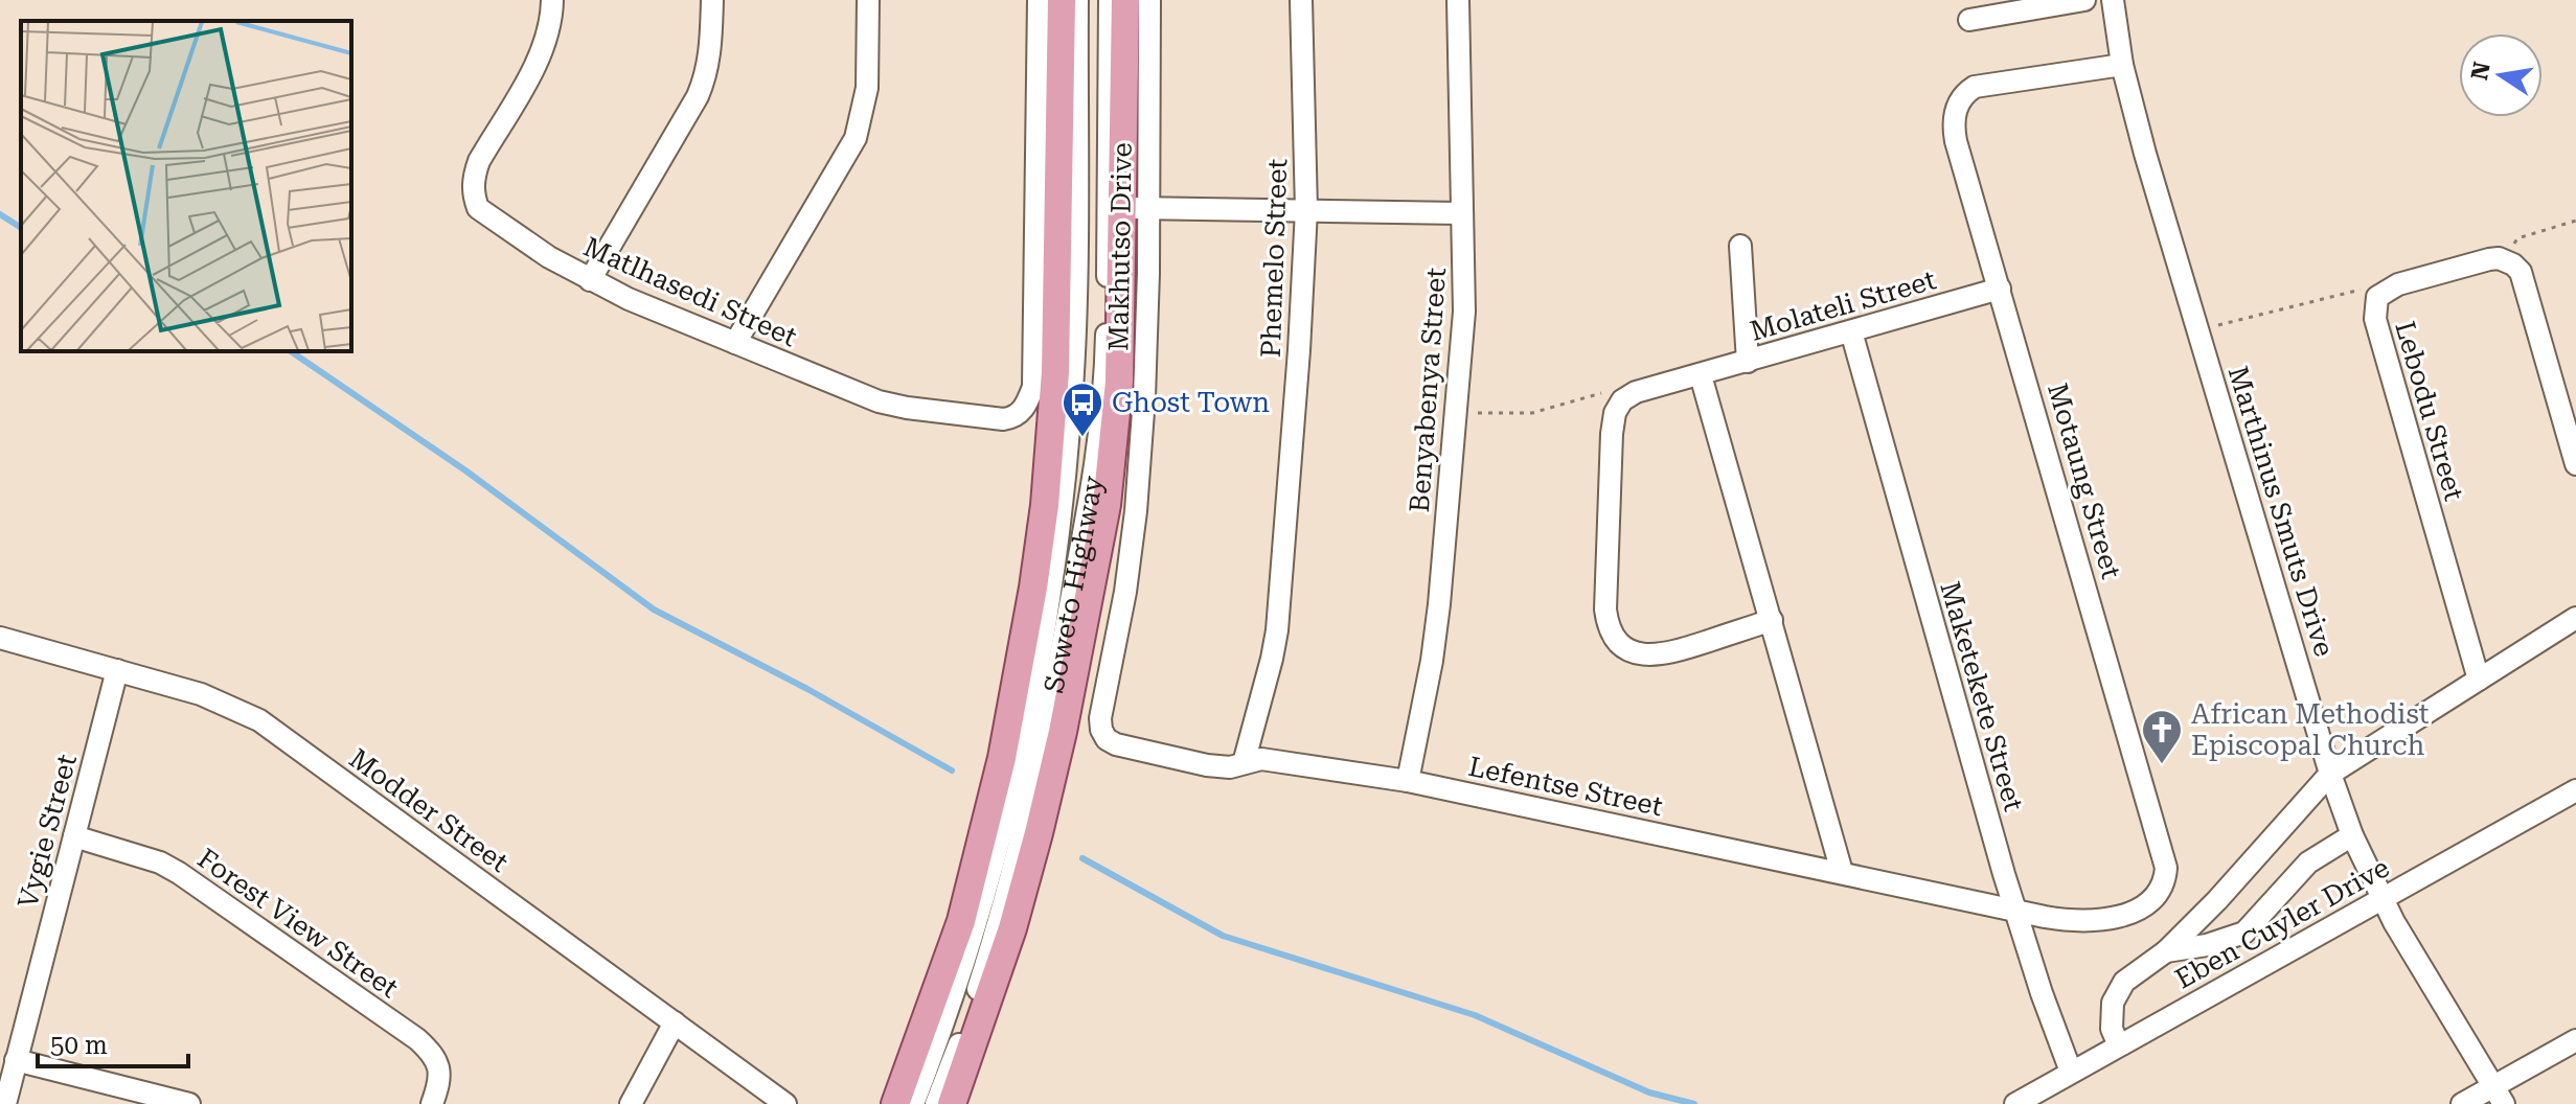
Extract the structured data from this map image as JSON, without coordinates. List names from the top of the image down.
{
  "streets": {
    "main road": ["Soweto Highway"],
    "street": [
      "Makhutso Drive",
      "Phemelo Street",
      "Matlhasedi Street",
      "Molateli Street",
      "Benyabenya Street",
      "Lebodu Street",
      "Motaung Street",
      "Marthinus Smuts Drive",
      "Maketekete Street",
      "Lefentse Street",
      "Modder Street",
      "Vygie Street",
      "Forest View Street",
      "Eben Cuyler Drive"
    ]
  },
  "crossings": [
    ["Makhutso Drive", "Soweto Highway"],
    ["Makhutso Drive", "Lefentse Street"],
    ["Phemelo Street", "Lefentse Street"],
    ["Molateli Street", "Motaung Street"],
    ["Molateli Street", "Maketekete Street"],
    ["Benyabenya Street", "Lefentse Street"],
    ["Motaung Street", "Marthinus Smuts Drive"],
    ["Motaung Street", "Maketekete Street"],
    ["Motaung Street", "Lefentse Street"],
    ["Marthinus Smuts Drive", "Eben Cuyler Drive"],
    ["Maketekete Street", "Lefentse Street"],
    ["Maketekete Street", "Eben Cuyler Drive"],
    ["Modder Street", "Vygie Street"],
    ["Vygie Street", "Forest View Street"]
  ],
  "places": {
    "bus stop": ["Ghost Town"],
    "church": ["African Methodist Episcopal Church"]
  },
  "scale_bar": "50 m",
  "north": "left"
}
